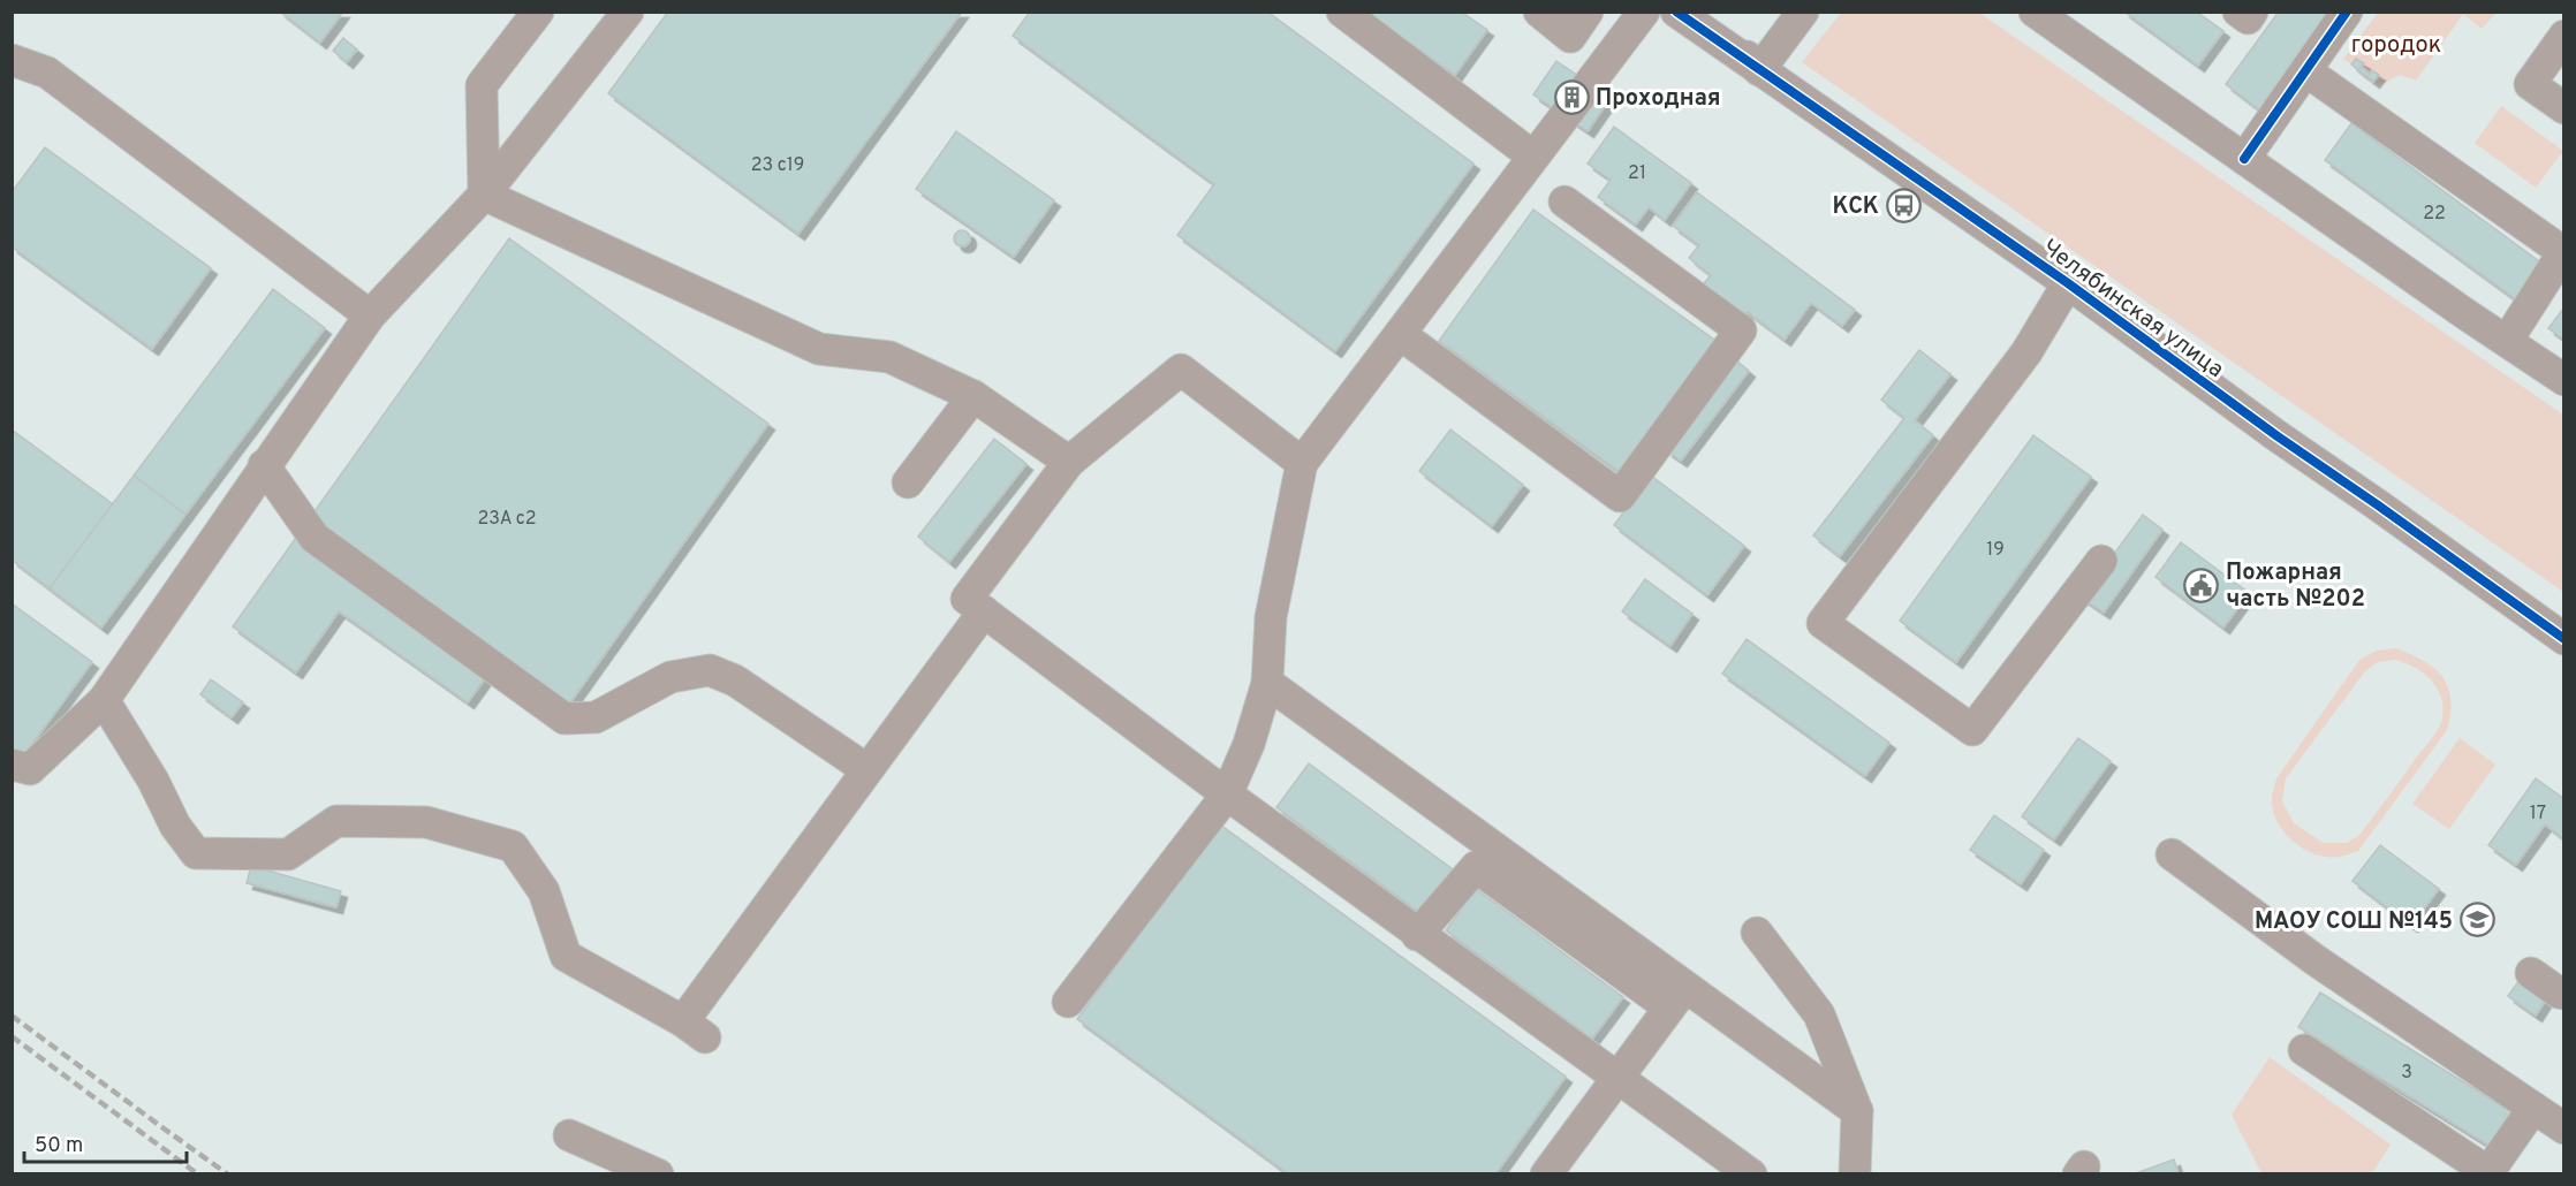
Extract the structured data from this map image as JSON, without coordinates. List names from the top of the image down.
{
  "streets": {
    "street": ["Челябинская улица"]
  },
  "parks": ["городок"],
  "places": {
    "building": ["Проходная"],
    "bus stop": ["КСК"],
    "public building": ["Пожарная часть №202"],
    "school or university": ["МАОУ СОШ №145"]
  },
  "house_numbers": [
    "23 с19",
    "21",
    "22",
    "23А с2",
    "19",
    "17",
    "3"
  ],
  "scale_bar": "50 m"
}
